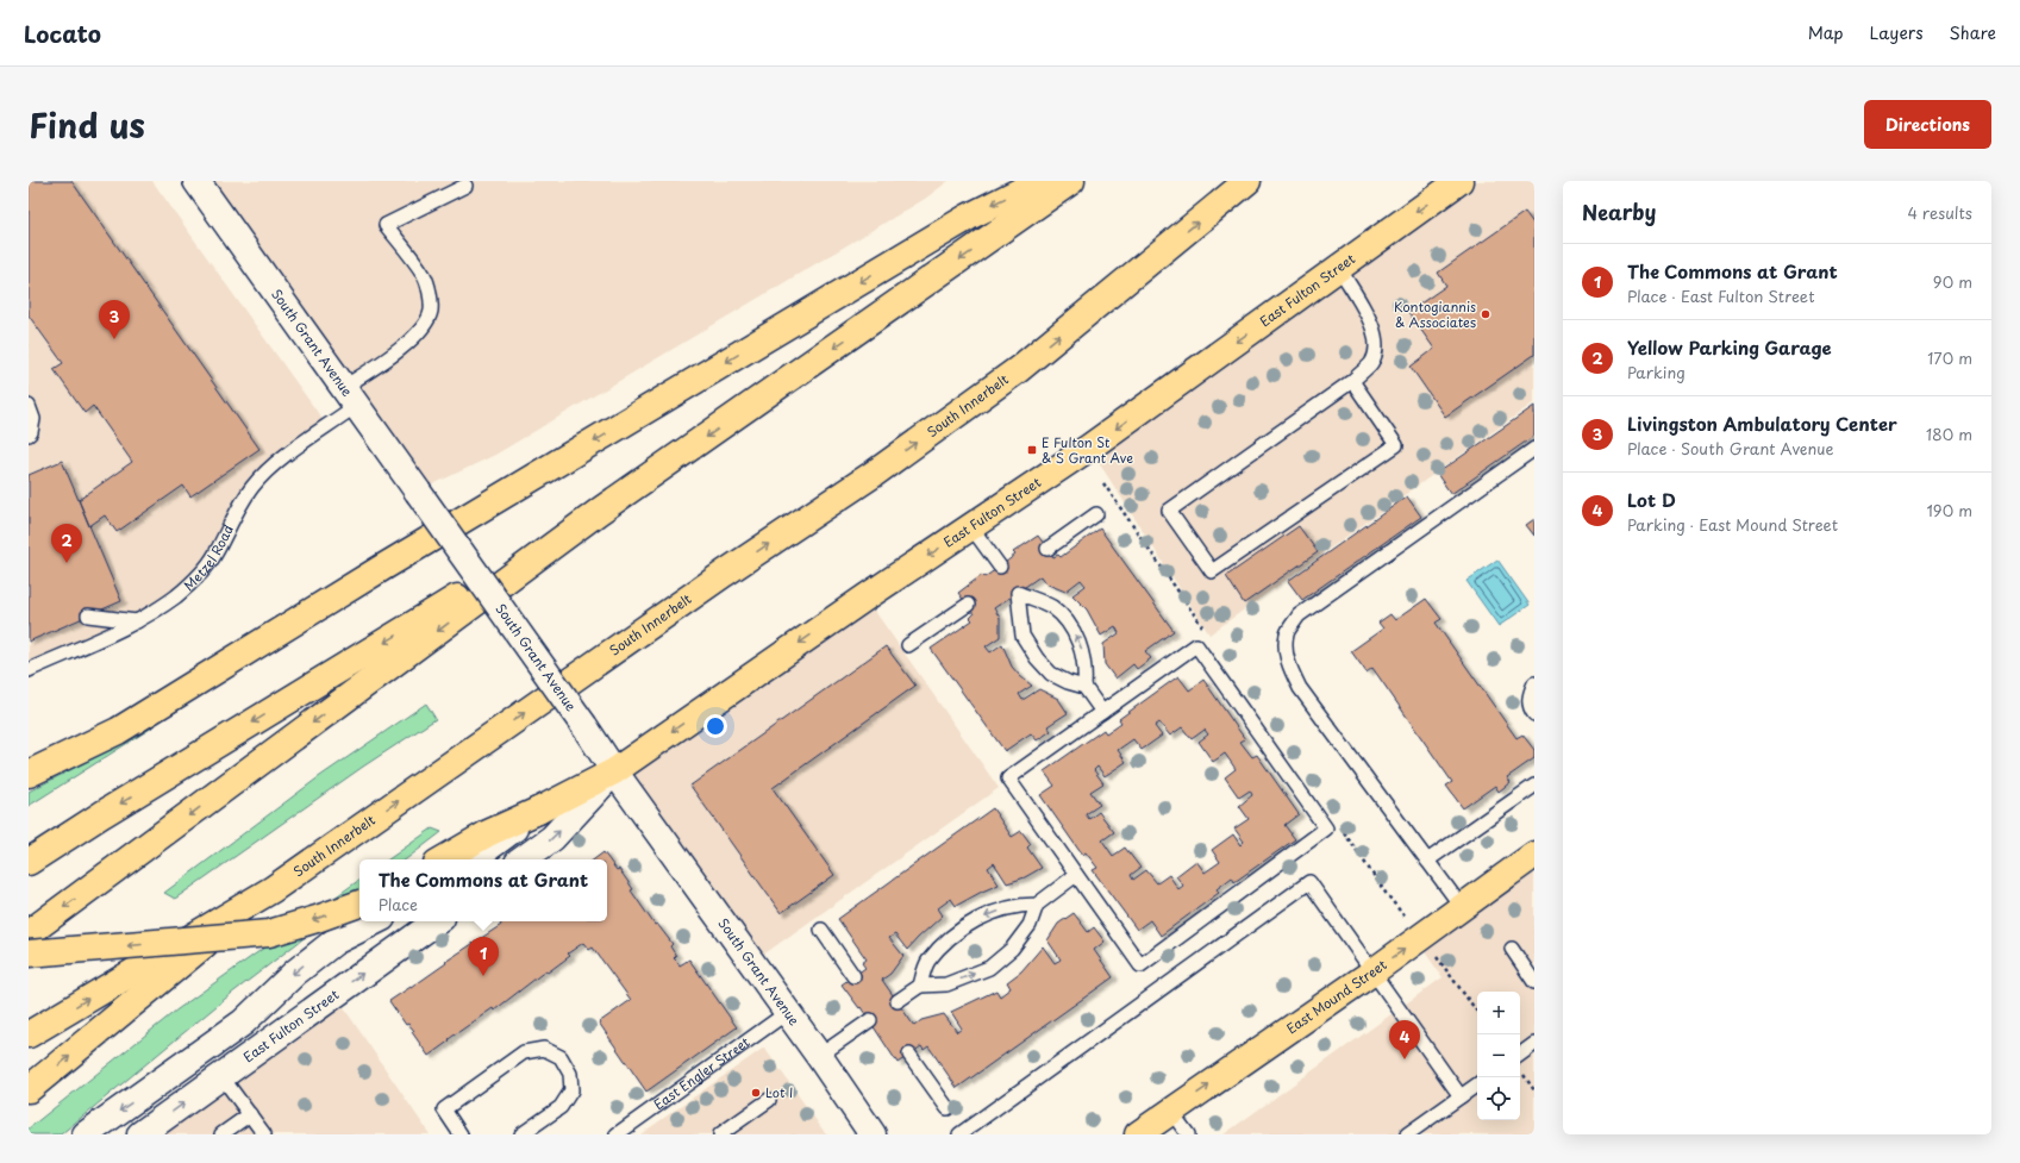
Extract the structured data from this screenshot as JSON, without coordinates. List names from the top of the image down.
{
  "streets": {
    "main road": ["East Fulton Street", "South Innerbelt", "East Mound Street"],
    "street": ["South Grant Avenue"],
    "lane": ["Metzel Road", "East Engler Street"]
  },
  "crossings": [
    ["East Fulton Street", "South Grant Avenue"],
    ["South Grant Avenue", "Metzel Road"],
    ["South Grant Avenue", "East Engler Street"]
  ],
  "one_way": ["East Mound Street"],
  "places": {
    "other": ["Kontogiannis & Associates", "Lot I"],
    "transit": ["E Fulton St & S Grant Ave"]
  },
  "page": {
    "header": "Locato",
    "nav": ["Map", "Layers", "Share"],
    "title": "Find us",
    "buttons": "Directions",
    "heading": ["Nearby", "4 results"],
    "list": [
      {
        "mark": "1",
        "name": "The Commons at Grant",
        "note": "Place · East Fulton Street",
        "value": "90 m"
      },
      {
        "mark": "2",
        "name": "Yellow Parking Garage",
        "note": "Parking",
        "value": "170 m"
      },
      {
        "mark": "3",
        "name": "Livingston Ambulatory Center",
        "note": "Place · South Grant Avenue",
        "value": "180 m"
      },
      {
        "mark": "4",
        "name": "Lot D",
        "note": "Parking · East Mound Street",
        "value": "190 m"
      }
    ],
    "pins": [
      "3",
      "2",
      "1",
      "4"
    ],
    "popup": ["The Commons at Grant", "Place"],
    "map_buttons": ["+", "−"]
  }
}
